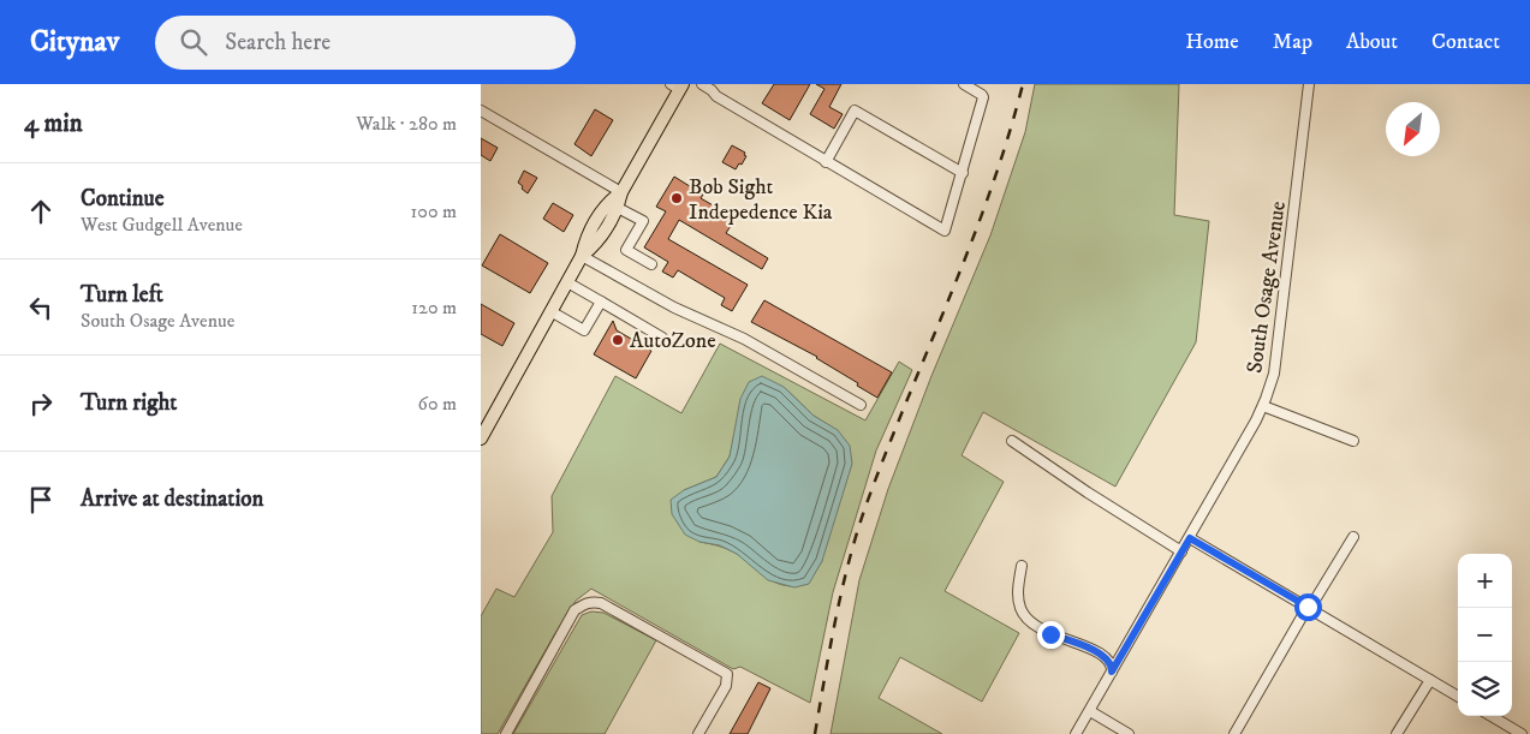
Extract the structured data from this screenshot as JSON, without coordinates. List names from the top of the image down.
{
  "streets": {
    "street": ["South Osage Avenue"]
  },
  "places": ["Bob Sight Indepedence Kia", "AutoZone"],
  "north": "bottom left",
  "page": {
    "header": "Citynav",
    "search": "Search here",
    "nav": [
      "Home",
      "Map",
      "About",
      "Contact"
    ],
    "heading": ["4 min", "Walk · 280 m"],
    "list": [
      ["Continue", "West Gudgell Avenue", "100 m"],
      ["Turn left", "South Osage Avenue", "120 m"],
      ["Turn right", "60 m"],
      "Arrive at destination"
    ],
    "map_buttons": ["+", "−"]
  }
}
